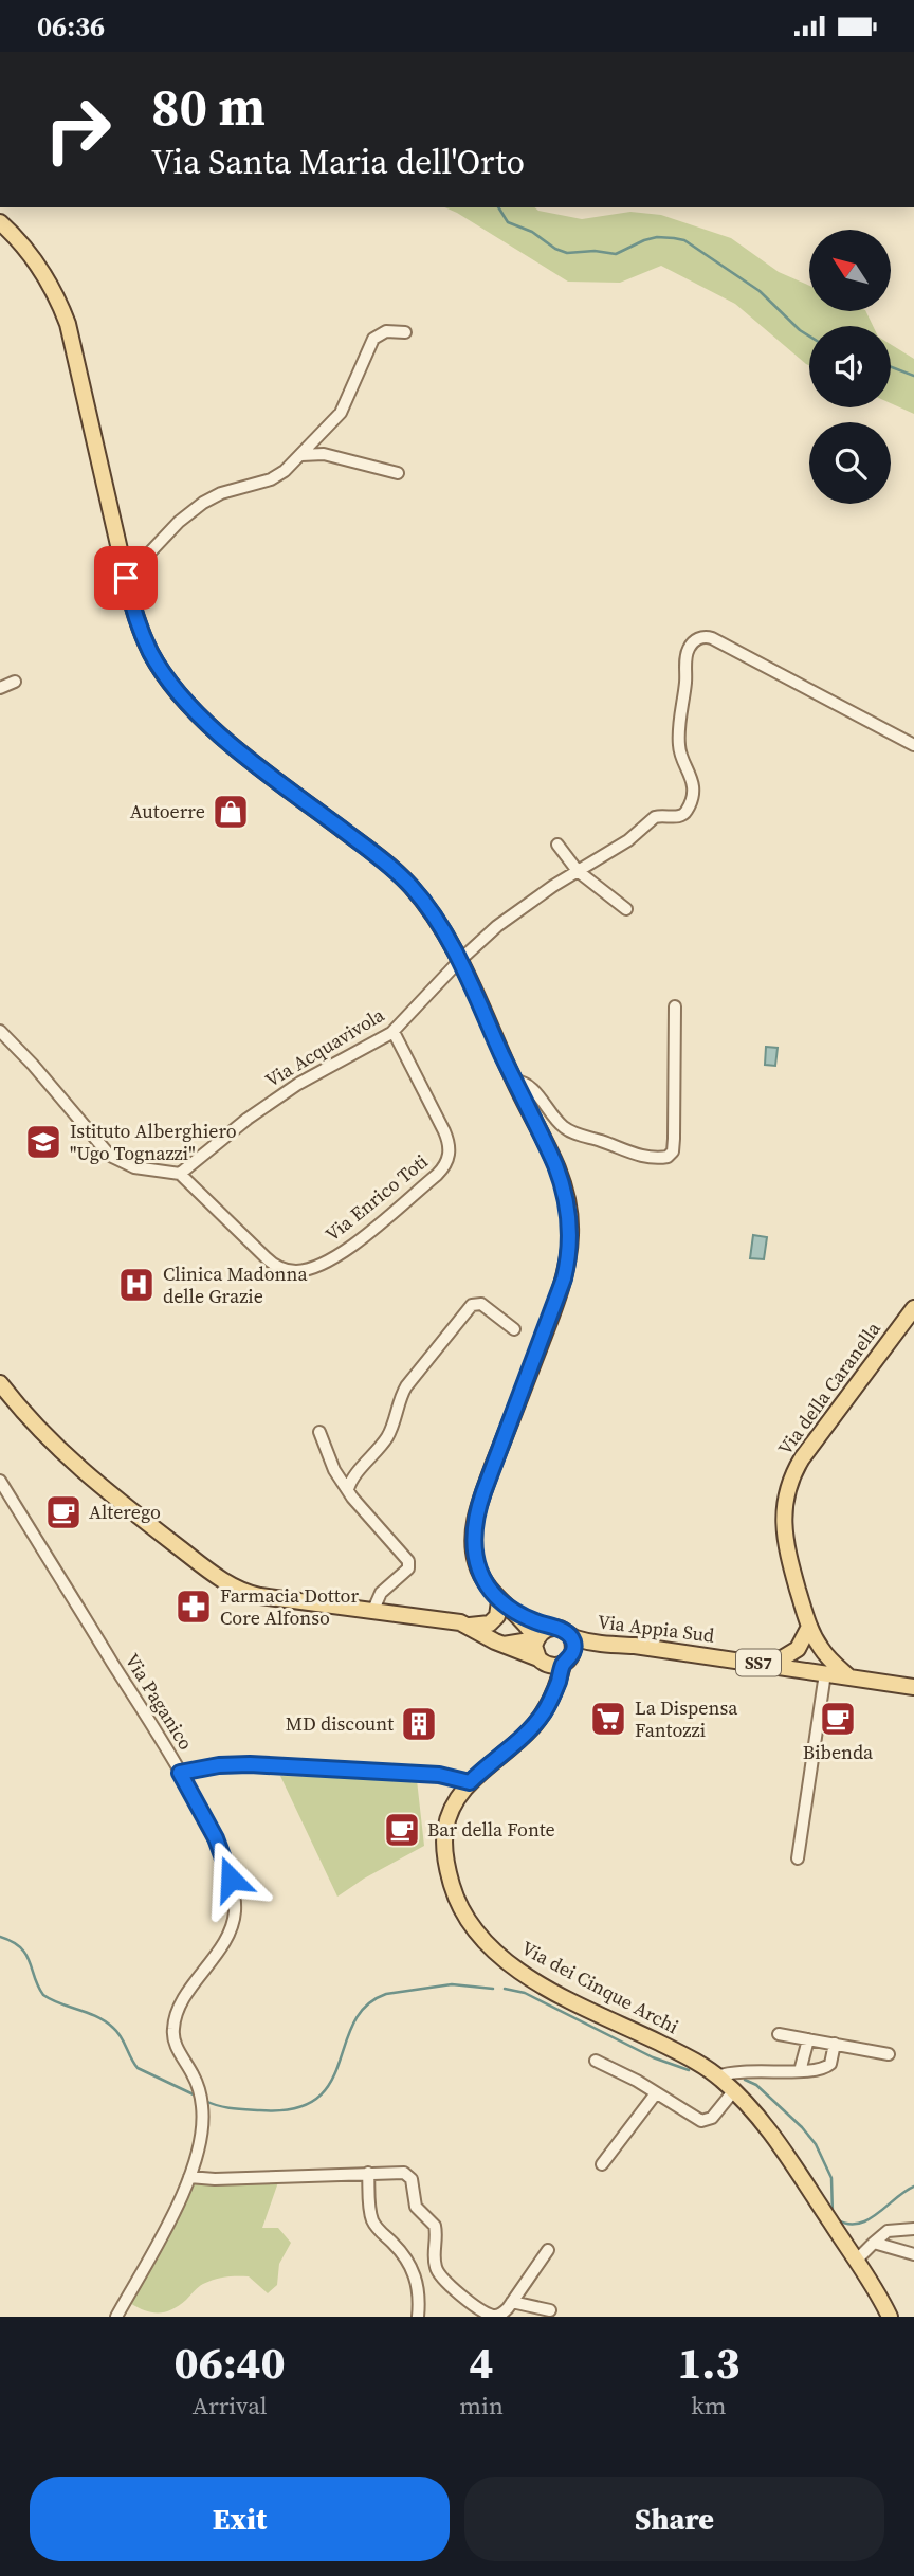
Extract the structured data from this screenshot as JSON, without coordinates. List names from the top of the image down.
{
  "streets": {
    "main road": [
      "Via della Caranella",
      "Via Appia Sud",
      "SS7",
      "Via dei Cinque Archi"
    ],
    "street": ["Via Acquavivola", "Via Enrico Toti", "Via Paganico"]
  },
  "crossings": [
    ["Via Acquavivola", "Via Enrico Toti"],
    ["Via Acquavivola", "SS7"],
    ["Via della Caranella", "Via Appia Sud"],
    ["Via Appia Sud", "SS7"],
    ["Via Appia Sud", "Via dei Cinque Archi"],
    ["SS7", "Via dei Cinque Archi"]
  ],
  "places": {
    "shop": ["Autoerre"],
    "school or university": ["Istituto Alberghiero \"Ugo Tognazzi\""],
    "hospital": ["Clinica Madonna delle Grazie"],
    "cafe": ["Alterego", "Bibenda", "Bar della Fonte"],
    "pharmacy": ["Farmacia Dottor Core Alfonso"],
    "supermarket": ["La Dispensa Fantozzi"],
    "building": ["MD discount"]
  },
  "north": "top left",
  "page": {
    "status": "06:36",
    "turn": ["80 m", "Via Santa Maria dell'Orto"],
    "eta": [
      "06:40",
      "Arrival",
      "4",
      "min",
      "1.3",
      "km"
    ],
    "buttons": ["Exit", "Share"]
  }
}
